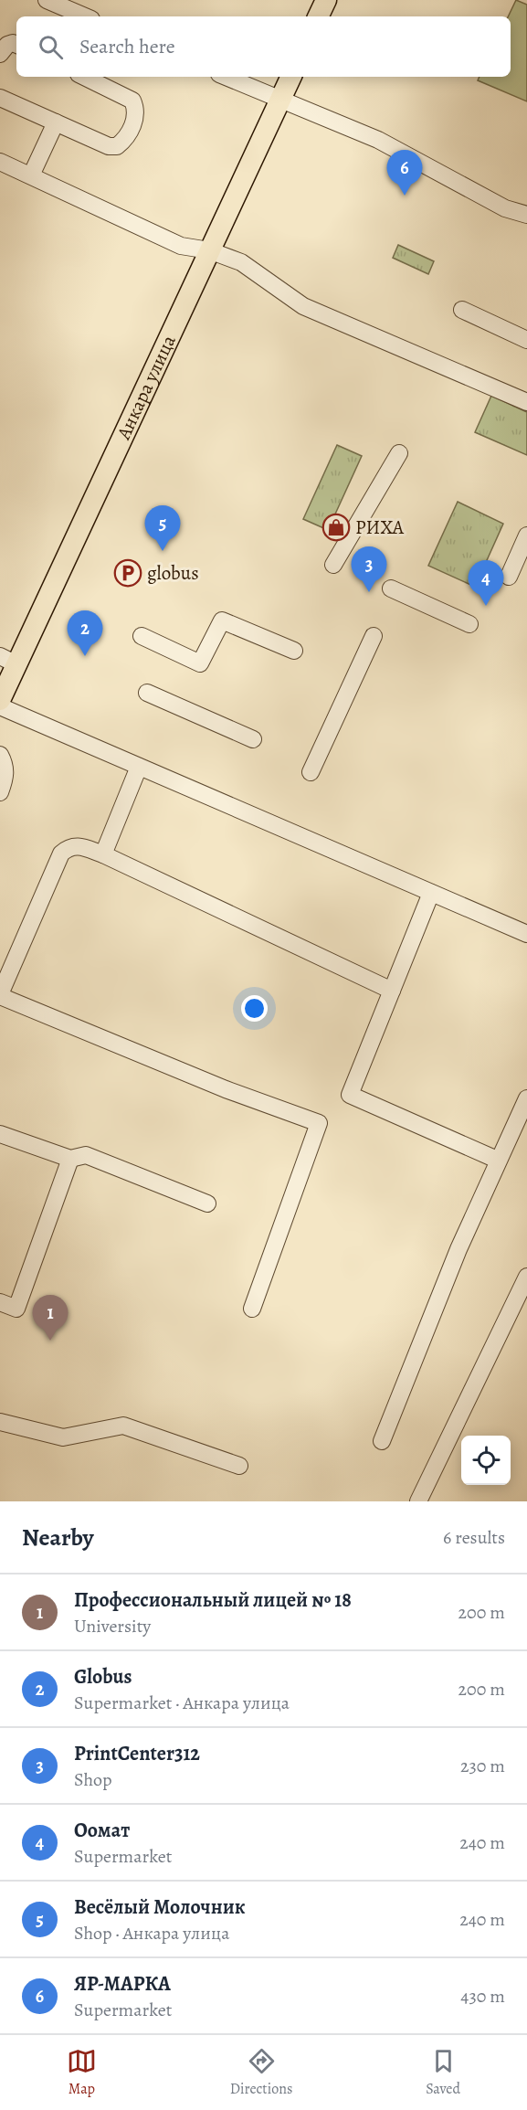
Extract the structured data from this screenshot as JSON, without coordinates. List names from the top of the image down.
{
  "streets": {
    "main road": ["Анкара улица"]
  },
  "places": {
    "shop": ["РИХА"],
    "parking": ["globus"]
  },
  "page": {
    "search": "Search here",
    "pins": [
      "6",
      "5",
      "3",
      "4",
      "2",
      "1"
    ],
    "heading": ["Nearby", "6 results"],
    "list": [
      {
        "mark": "1",
        "name": "Профессиональный лицей № 18",
        "note": "University",
        "value": "200 m"
      },
      {
        "mark": "2",
        "name": "Globus",
        "note": "Supermarket · Анкара улица",
        "value": "200 m"
      },
      {
        "mark": "3",
        "name": "PrintCenter312",
        "note": "Shop",
        "value": "230 m"
      },
      {
        "mark": "4",
        "name": "Оомат",
        "note": "Supermarket",
        "value": "240 m"
      },
      {
        "mark": "5",
        "name": "Весёлый Молочник",
        "note": "Shop · Анкара улица",
        "value": "240 m"
      },
      {
        "mark": "6",
        "name": "ЯР-МАРКА",
        "note": "Supermarket",
        "value": "430 m"
      }
    ],
    "nav": ["Map", "Directions", "Saved"]
  }
}
